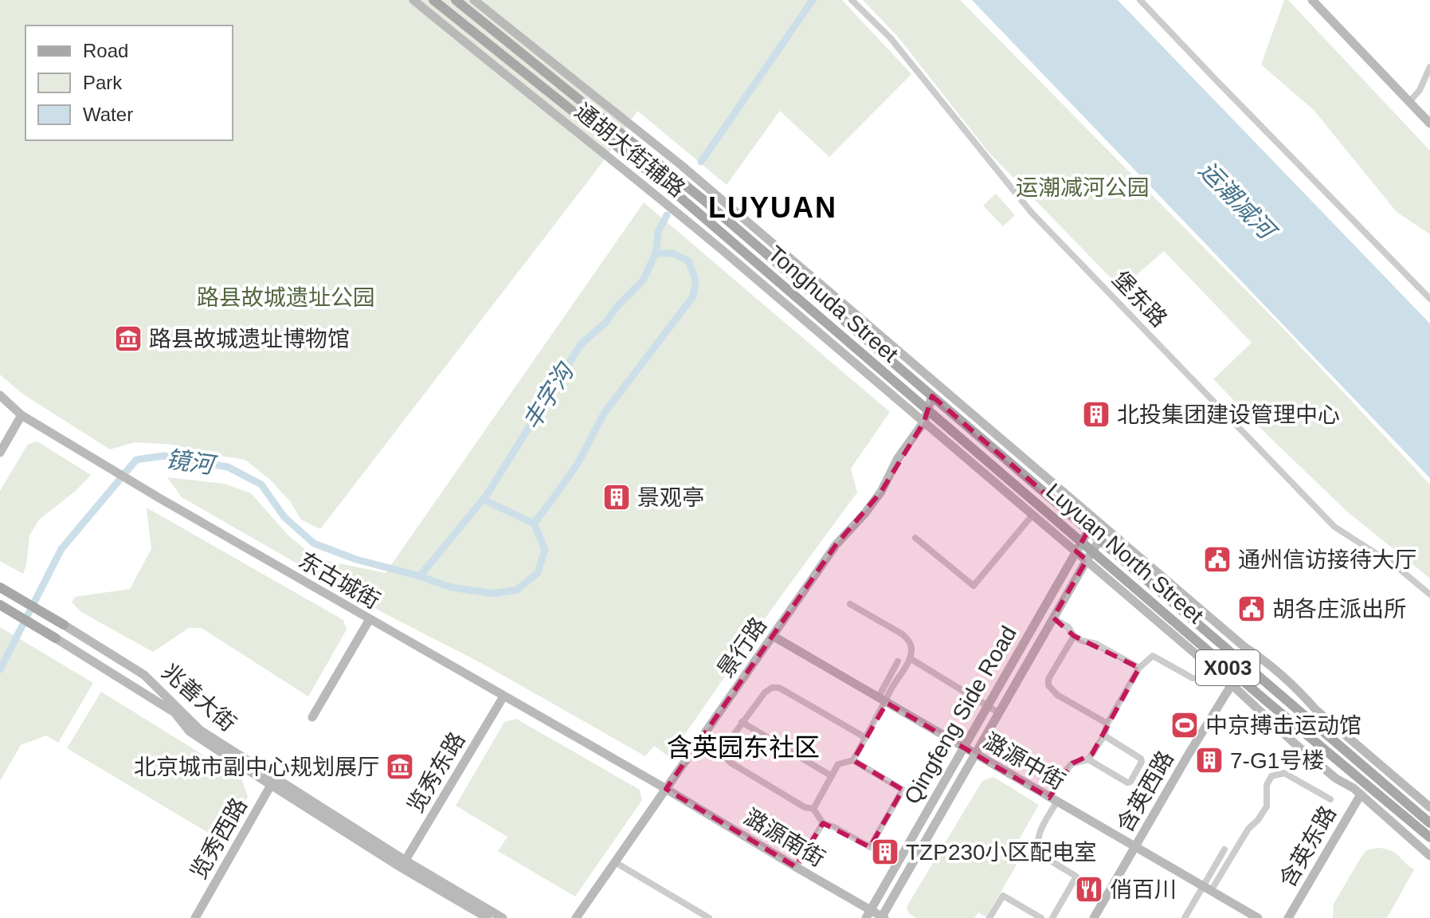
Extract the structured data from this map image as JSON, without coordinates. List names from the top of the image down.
{
  "streets": {
    "main road": [
      "Tonghuda Street",
      "Luyuan North Street",
      "X003",
      "兆善大街"
    ],
    "street": [
      "通胡大街辅路",
      "堡东路",
      "东古城街",
      "景行路",
      "Qingfeng Side Road",
      "潞源中街",
      "览秀东路",
      "含英西路",
      "潞源南街",
      "览秀西路",
      "含英东路"
    ]
  },
  "crossings": [
    ["通胡大街辅路", "Luyuan North Street"],
    ["通胡大街辅路", "景行路"],
    ["通胡大街辅路", "Qingfeng Side Road"],
    ["通胡大街辅路", "含英西路"],
    ["通胡大街辅路", "含英东路"],
    ["Tonghuda Street", "Luyuan North Street"],
    ["Tonghuda Street", "景行路"],
    ["Luyuan North Street", "Qingfeng Side Road"],
    ["东古城街", "景行路"],
    ["东古城街", "览秀东路"],
    ["东古城街", "潞源南街"],
    ["景行路", "潞源中街"],
    ["景行路", "潞源南街"],
    ["兆善大街", "览秀东路"],
    ["兆善大街", "览秀西路"],
    ["Qingfeng Side Road", "潞源中街"],
    ["Qingfeng Side Road", "潞源南街"],
    ["潞源中街", "含英西路"]
  ],
  "districts": ["LUYUAN", "含英园东社区"],
  "water": ["运潮减河", "丰字沟", "镜河"],
  "parks": ["运潮减河公园", "路县故城遗址公园"],
  "places": {
    "museum": ["路县故城遗址博物馆", "北京城市副中心规划展厅"],
    "building": [
      "北投集团建设管理中心",
      "景观亭",
      "7-G1号楼",
      "TZP230小区配电室"
    ],
    "public building": ["通州信访接待大厅", "胡各庄派出所"],
    "sports": ["中京搏击运动馆"],
    "restaurant": ["俏百川"]
  },
  "legend": ["Road", "Park", "Water"]
}
